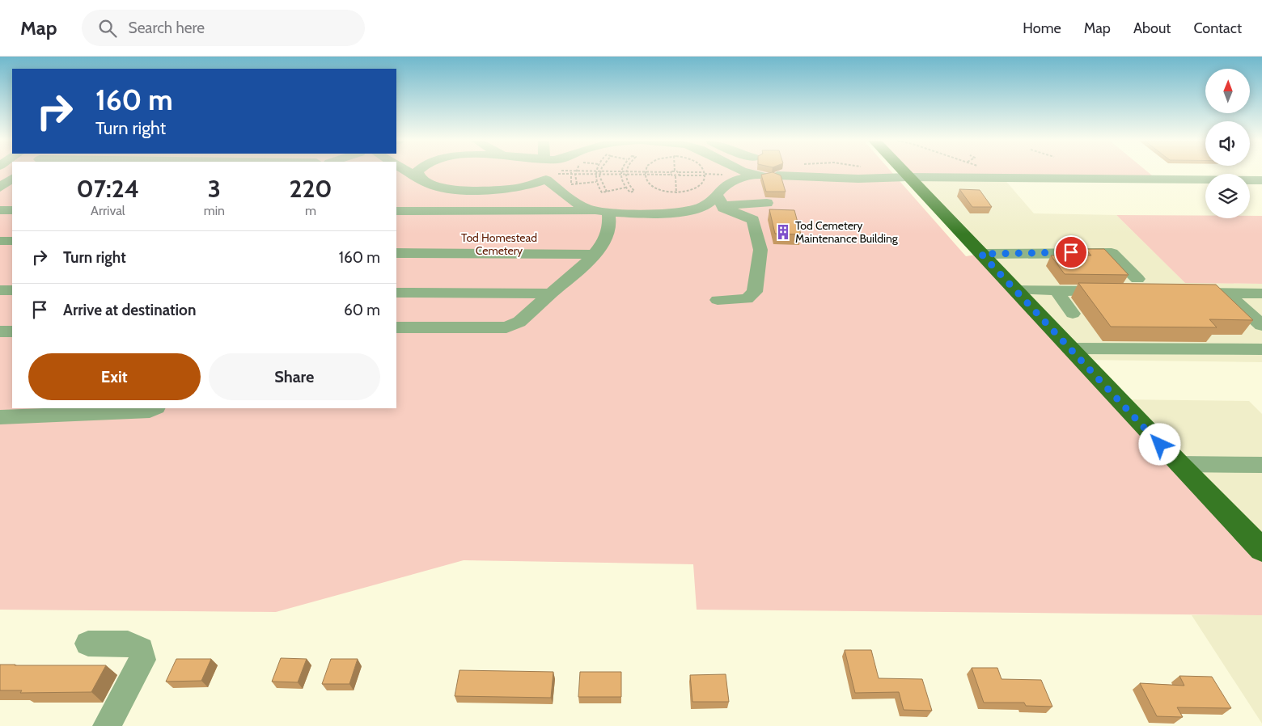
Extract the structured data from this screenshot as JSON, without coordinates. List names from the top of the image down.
{
  "parks": ["Tod Homestead Cemetery"],
  "places": {
    "building": ["Tod Cemetery Maintenance Building"]
  },
  "north": "top",
  "page": {
    "header": "Map",
    "search": "Search here",
    "nav": [
      "Home",
      "Map",
      "About",
      "Contact"
    ],
    "turn": ["160 m", "Turn right"],
    "eta": [
      "07:24",
      "Arrival",
      "3",
      "min",
      "220",
      "m"
    ],
    "list": [
      {
        "name": "Turn right",
        "value": "160 m"
      },
      {
        "name": "Arrive at destination",
        "value": "60 m"
      }
    ],
    "buttons": ["Exit", "Share"]
  }
}
